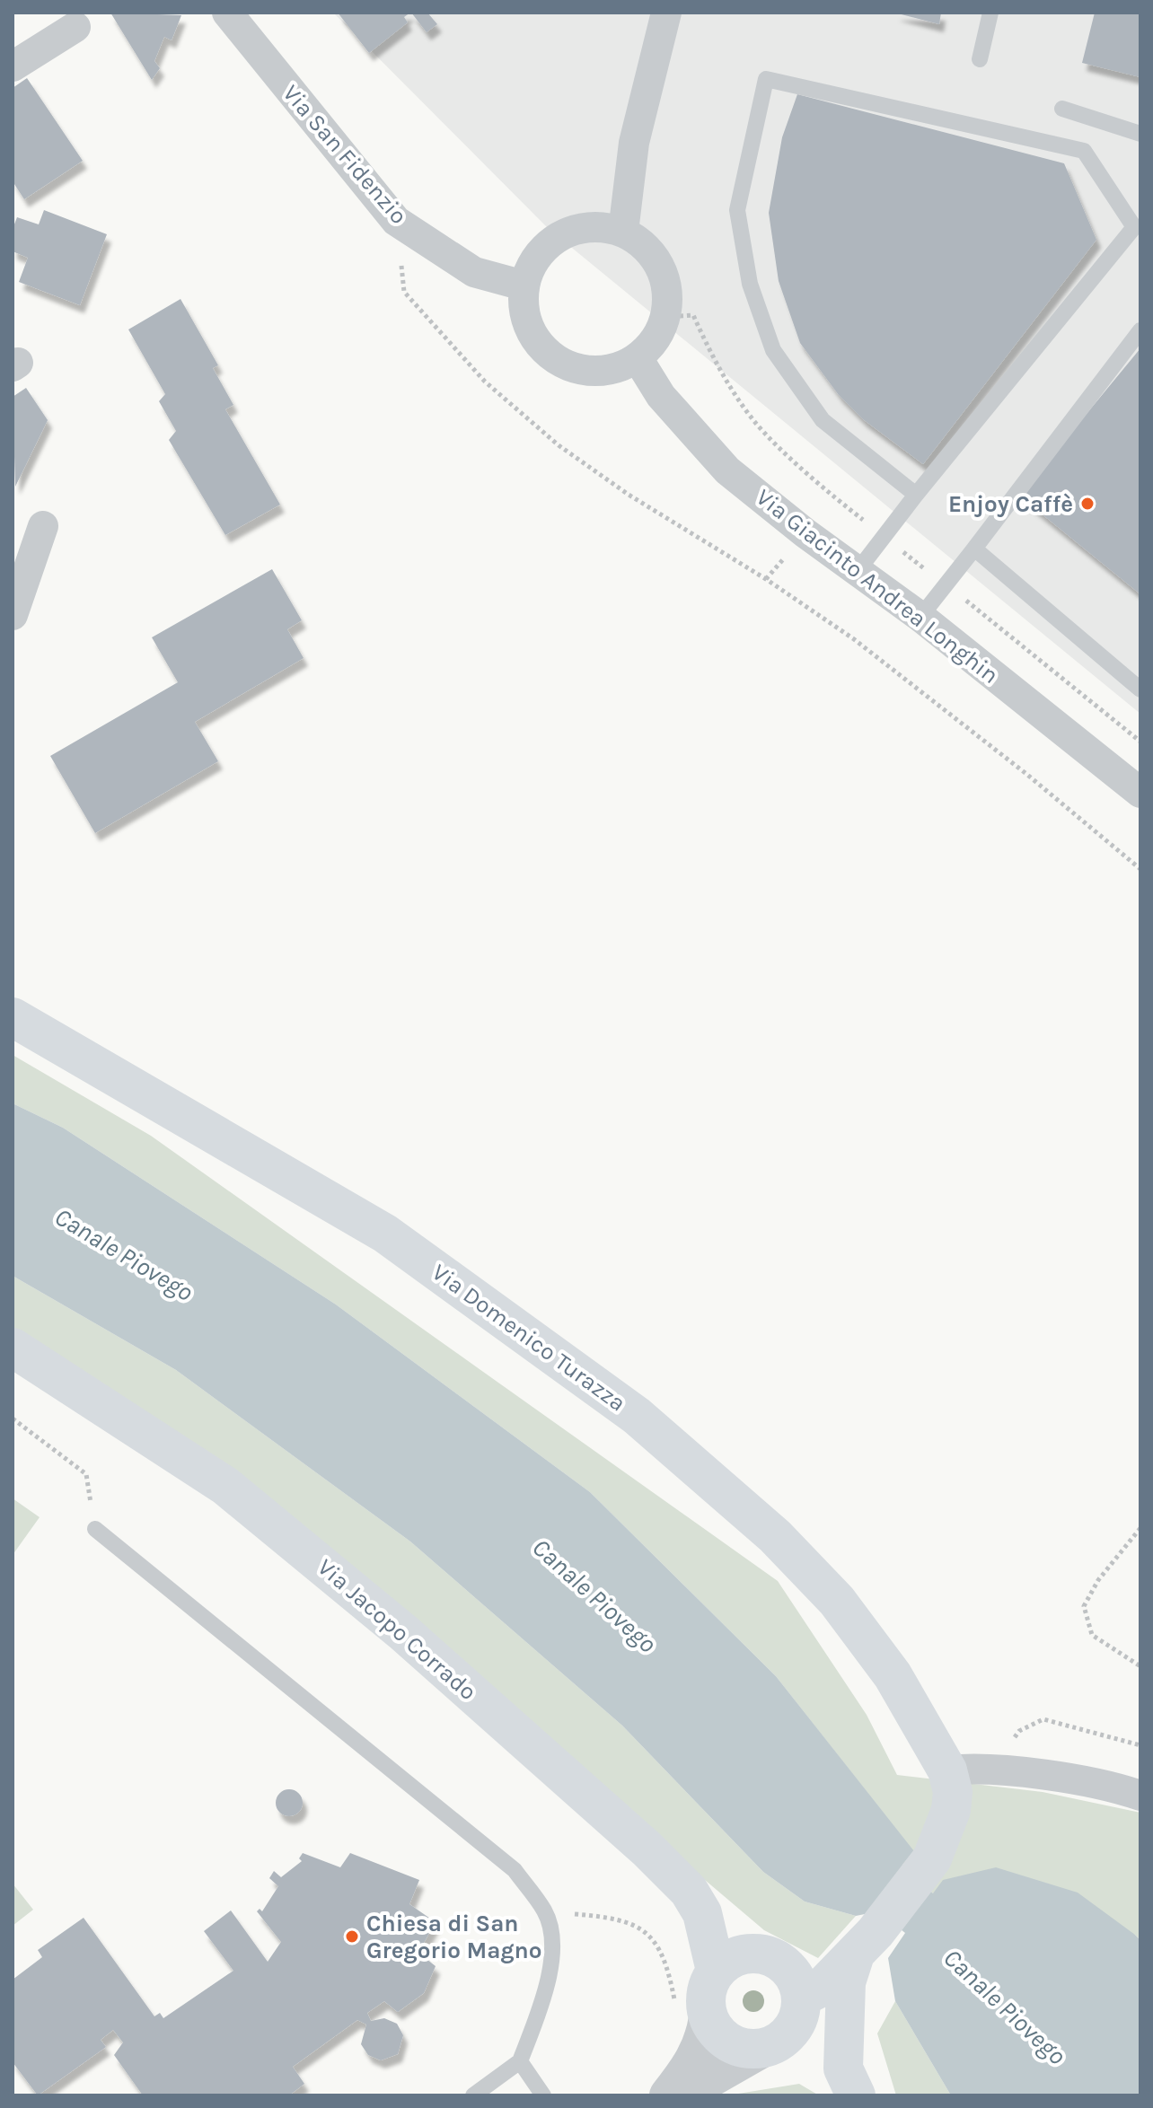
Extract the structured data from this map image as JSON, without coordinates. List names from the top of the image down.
{
  "streets": {
    "main road": ["Via Domenico Turazza", "Via Jacopo Corrado"],
    "street": ["Via San Fidenzio", "Via Giacinto Andrea Longhin"]
  },
  "crossings": [
    ["Via San Fidenzio", "Via Giacinto Andrea Longhin"]
  ],
  "water": ["Canale Piovego"],
  "places": ["Enjoy Caffè", "Chiesa di San Gregorio Magno"]
}
